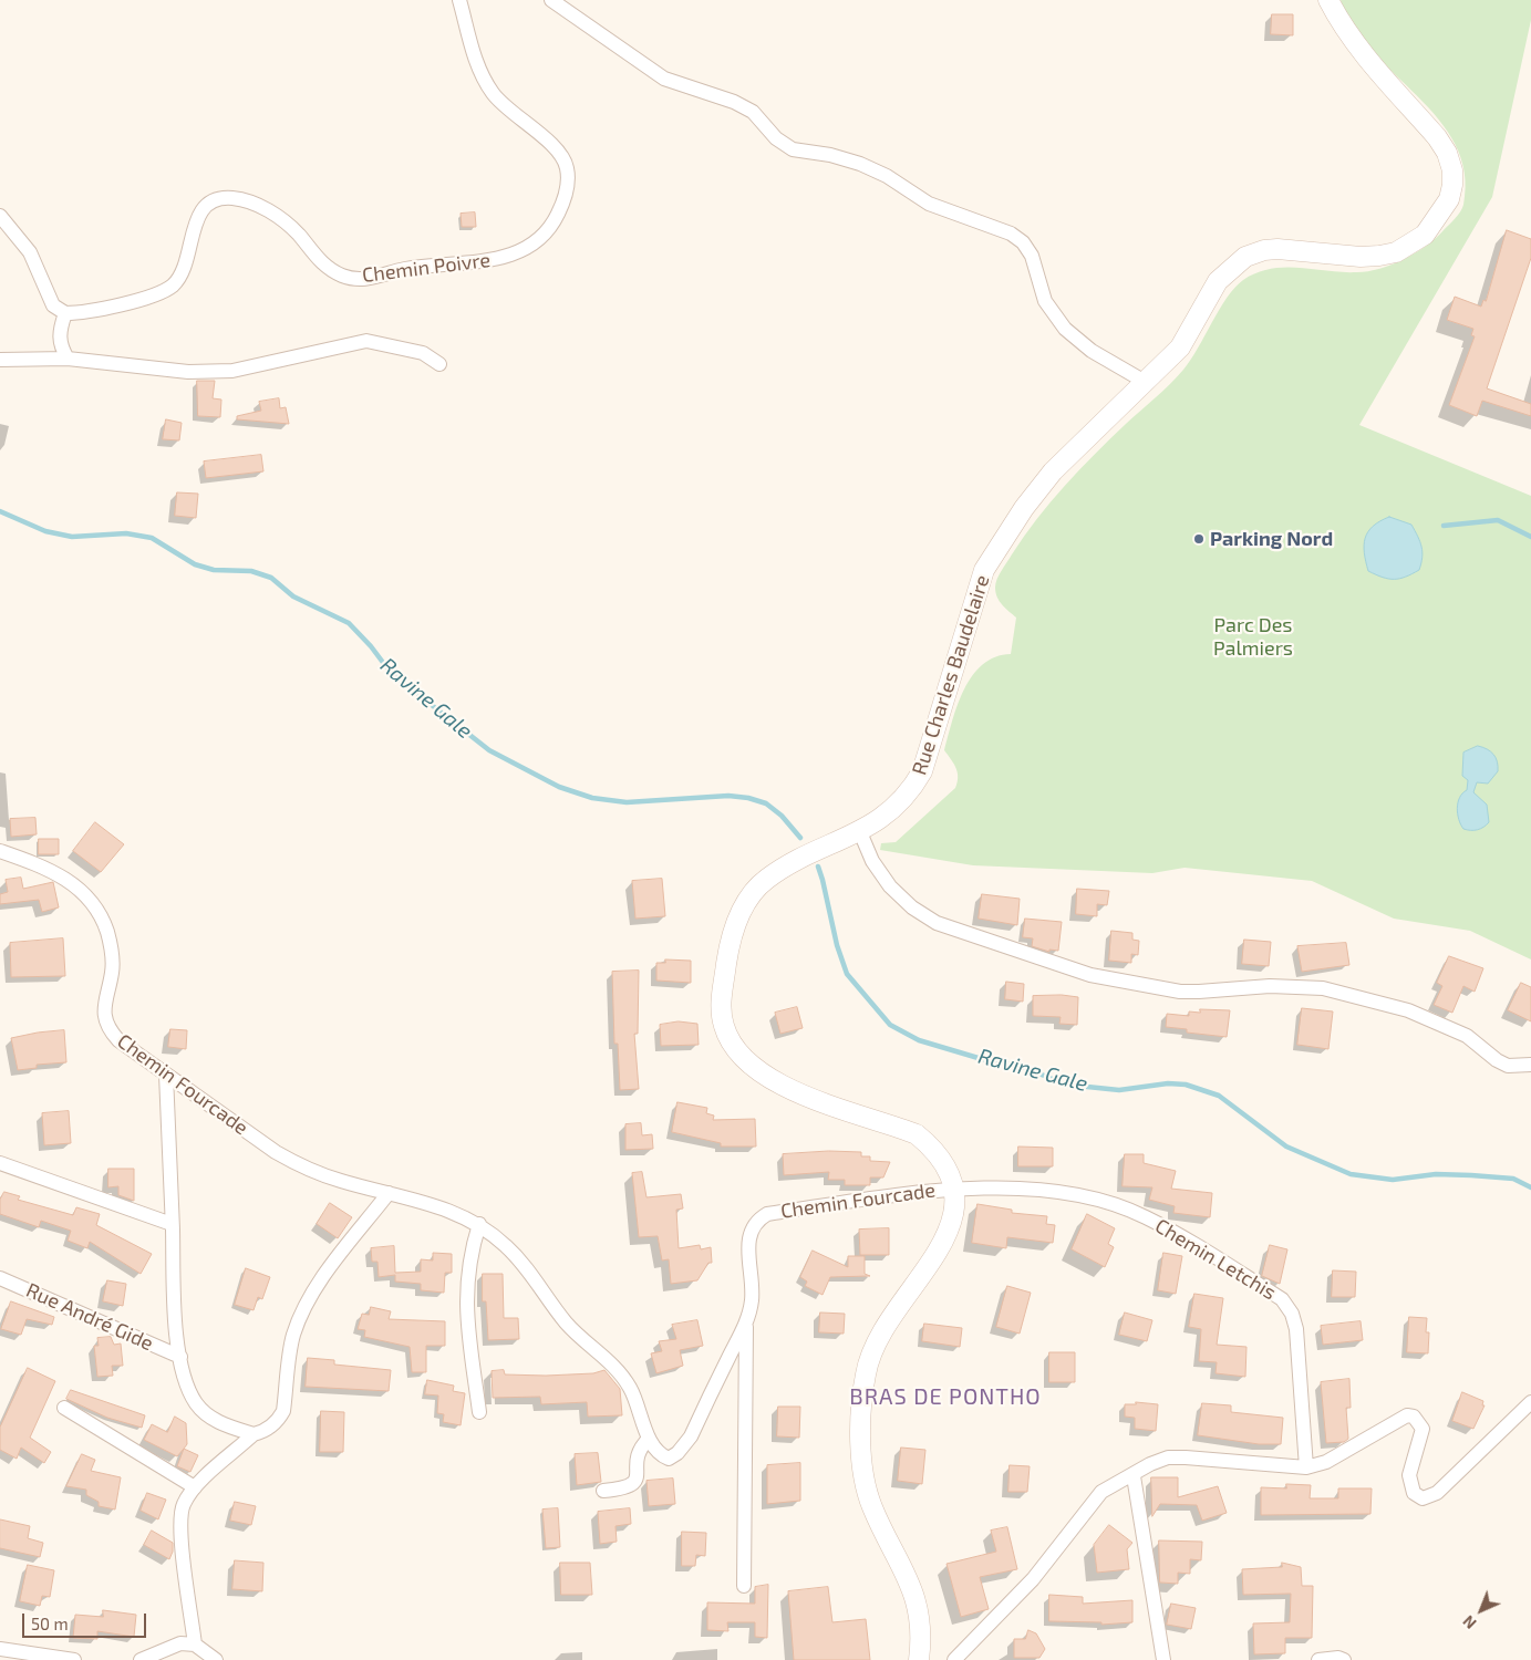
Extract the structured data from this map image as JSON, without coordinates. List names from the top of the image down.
{
  "streets": {
    "main road": ["Rue Charles Baudelaire"],
    "street": [
      "Chemin Poivre",
      "Chemin Fourcade",
      "Chemin Letchis",
      "Rue André Gide"
    ]
  },
  "crossings": [
    ["Rue Charles Baudelaire", "Chemin Fourcade"],
    ["Rue Charles Baudelaire", "Chemin Letchis"],
    ["Chemin Fourcade", "Chemin Letchis"],
    ["Chemin Fourcade", "Rue André Gide"]
  ],
  "districts": ["BRAS DE PONTHO"],
  "water": ["Ravine Gale"],
  "parks": ["Parc Des Palmiers"],
  "places": ["Parking Nord"],
  "scale_bar": "50 m",
  "north": "bottom left"
}
